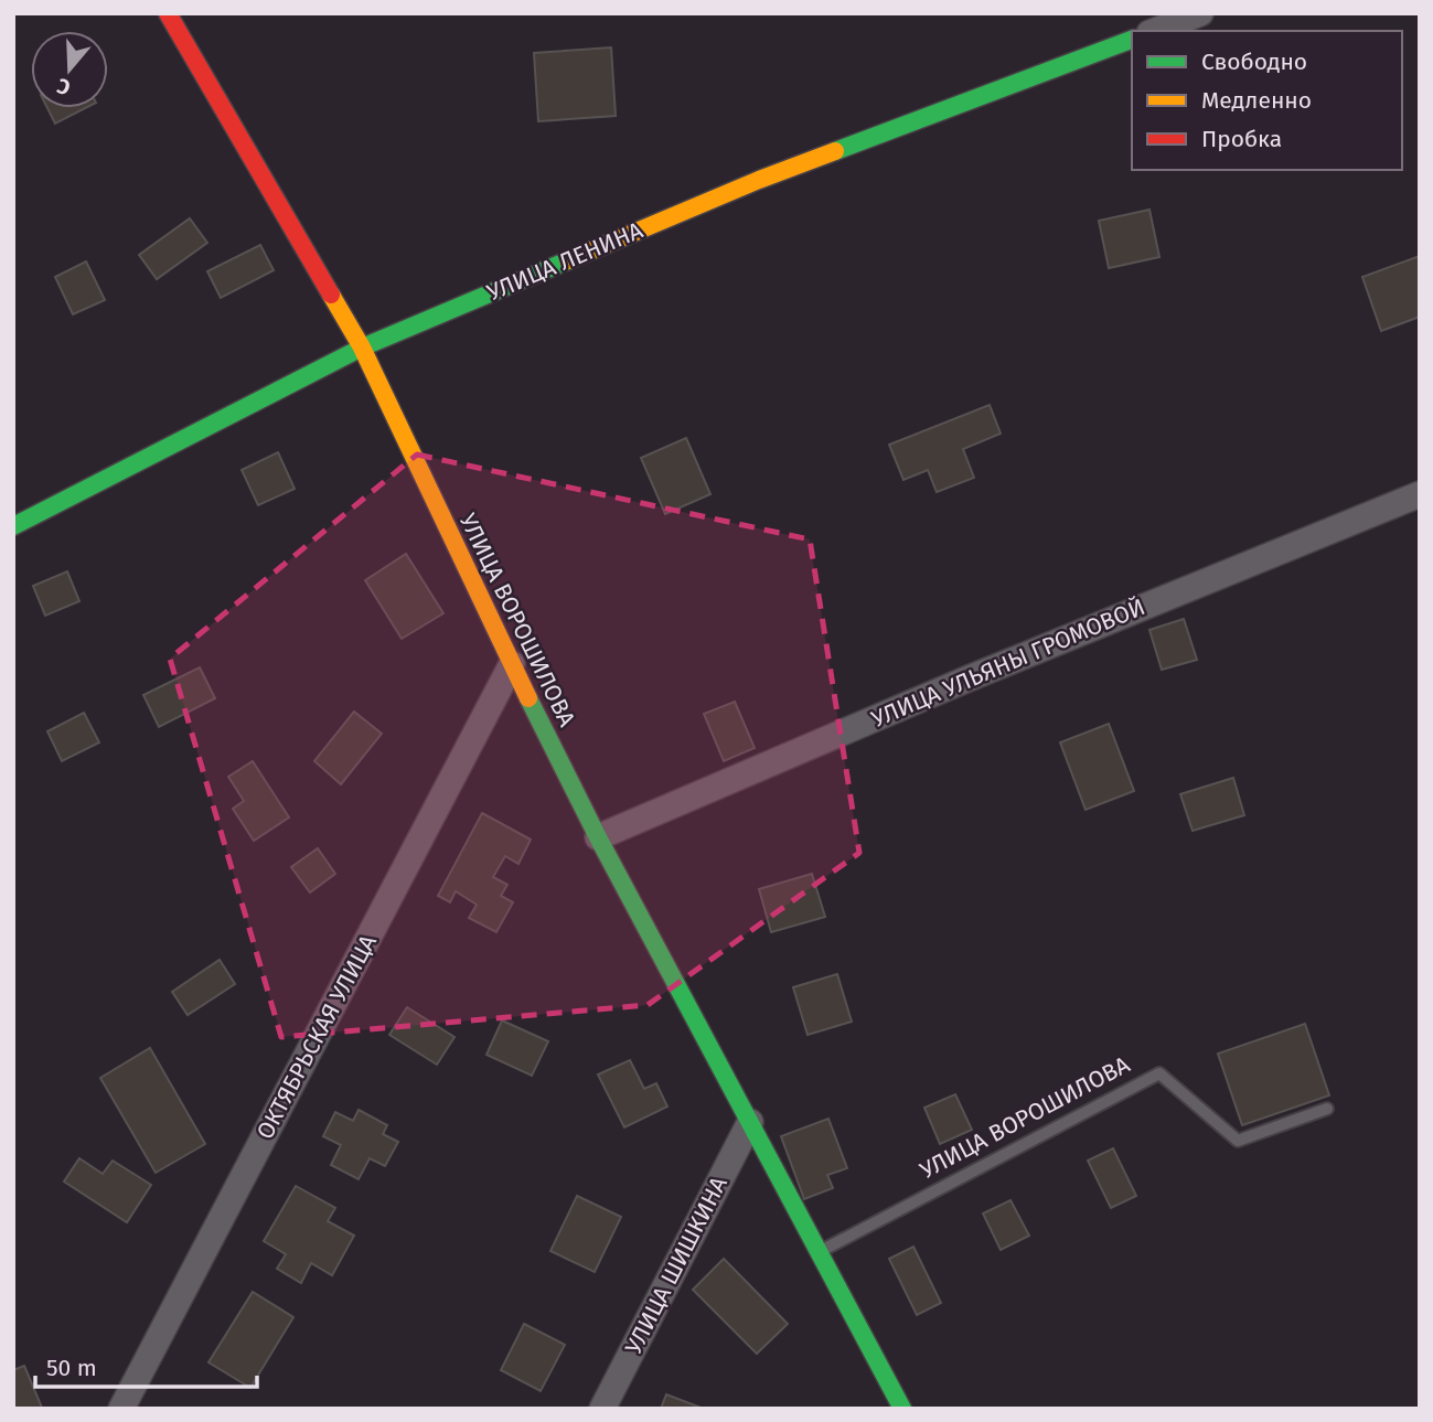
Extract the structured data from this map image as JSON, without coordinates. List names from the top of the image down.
{
  "streets": {
    "street": [
      "УЛИЦА ЛЕНИНА",
      "УЛИЦА ВОРОШИЛОВА",
      "УЛИЦА УЛЬЯНЫ ГРОМОВОЙ",
      "ОКТЯБРЬСКАЯ УЛИЦА",
      "УЛИЦА ШИШКИНА"
    ]
  },
  "crossings": [
    ["УЛИЦА ЛЕНИНА", "УЛИЦА ВОРОШИЛОВА"],
    ["УЛИЦА ВОРОШИЛОВА", "УЛИЦА УЛЬЯНЫ ГРОМОВОЙ"],
    ["УЛИЦА ВОРОШИЛОВА", "ОКТЯБРЬСКАЯ УЛИЦА"],
    ["УЛИЦА ВОРОШИЛОВА", "УЛИЦА ШИШКИНА"]
  ],
  "legend": ["Свободно", "Медленно", "Пробка"],
  "scale_bar": "50 m",
  "north": "bottom"
}
